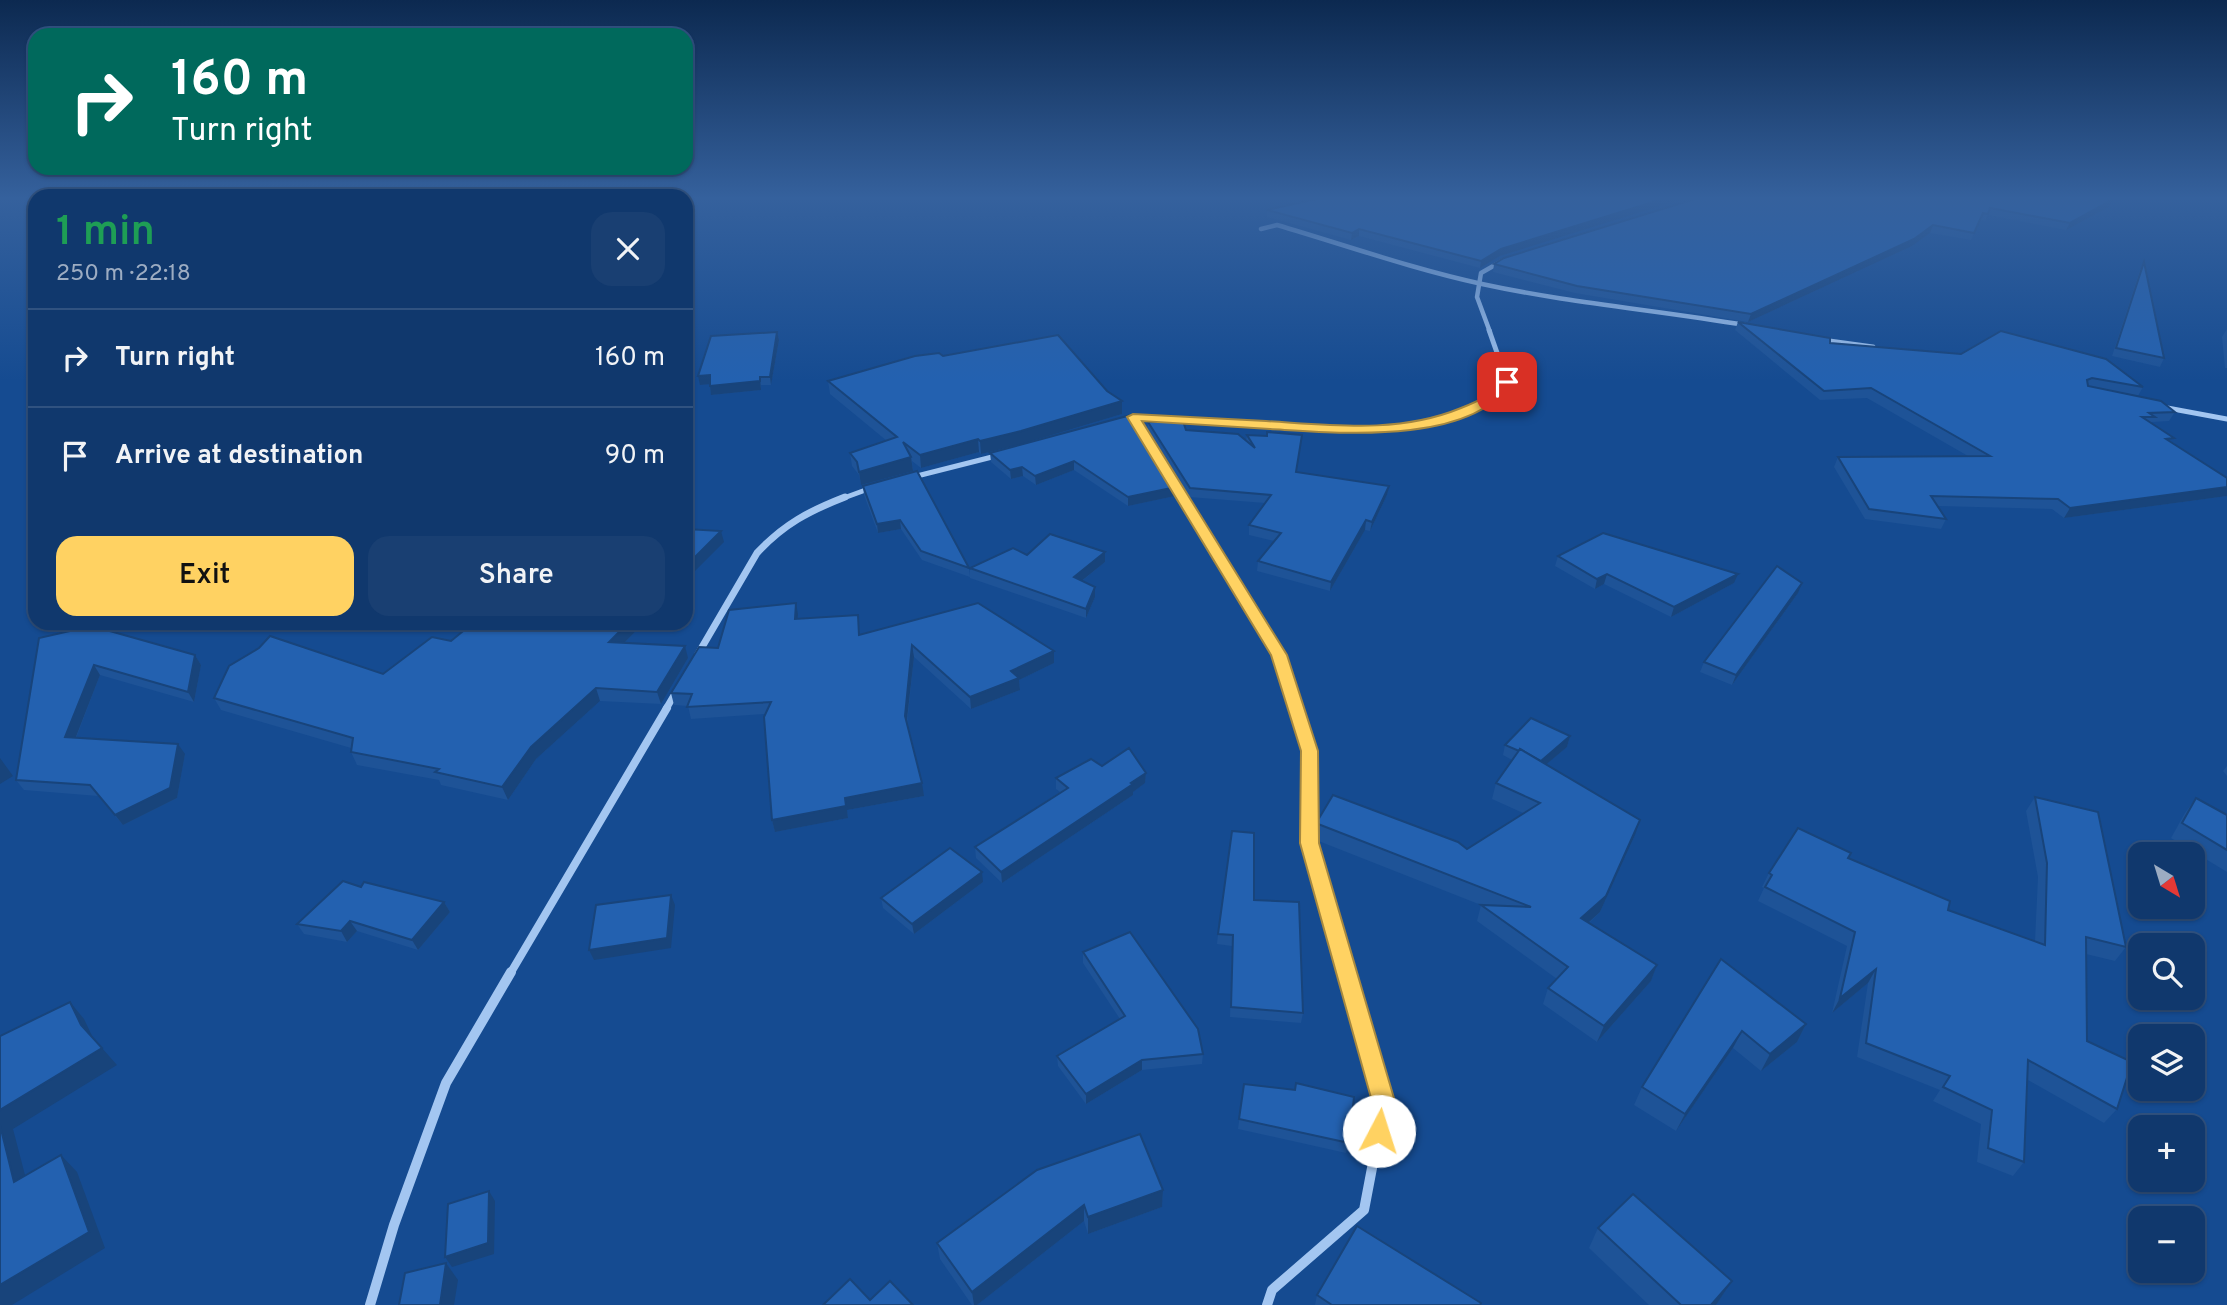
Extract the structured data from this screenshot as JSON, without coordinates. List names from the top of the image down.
{
  "north": "bottom right",
  "page": {
    "turn": ["160 m", "Turn right"],
    "heading": ["1 min", "250 m · 22:18"],
    "list": [
      {
        "name": "Turn right",
        "value": "160 m"
      },
      {
        "name": "Arrive at destination",
        "value": "90 m"
      }
    ],
    "buttons": ["Exit", "Share"],
    "map_buttons": ["+", "−"]
  }
}
